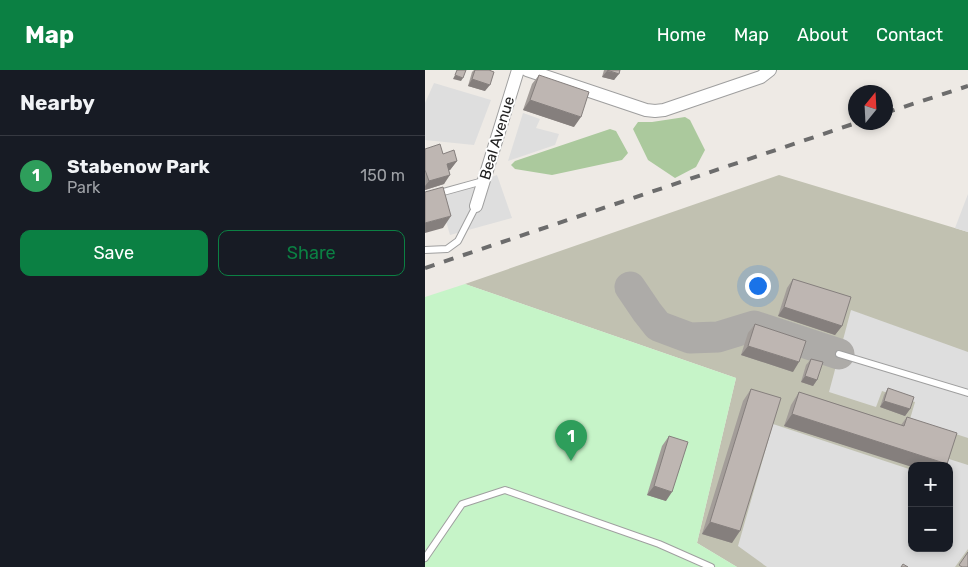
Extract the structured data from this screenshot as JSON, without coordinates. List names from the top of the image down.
{
  "streets": {
    "street": ["Beal Avenue"]
  },
  "north": "top",
  "page": {
    "header": "Map",
    "nav": [
      "Home",
      "Map",
      "About",
      "Contact"
    ],
    "heading": "Nearby",
    "list": [
      {
        "mark": "1",
        "name": "Stabenow Park",
        "note": "Park",
        "value": "150 m"
      }
    ],
    "buttons": ["Save", "Share"],
    "pins": "1",
    "map_buttons": ["+", "−"]
  }
}
